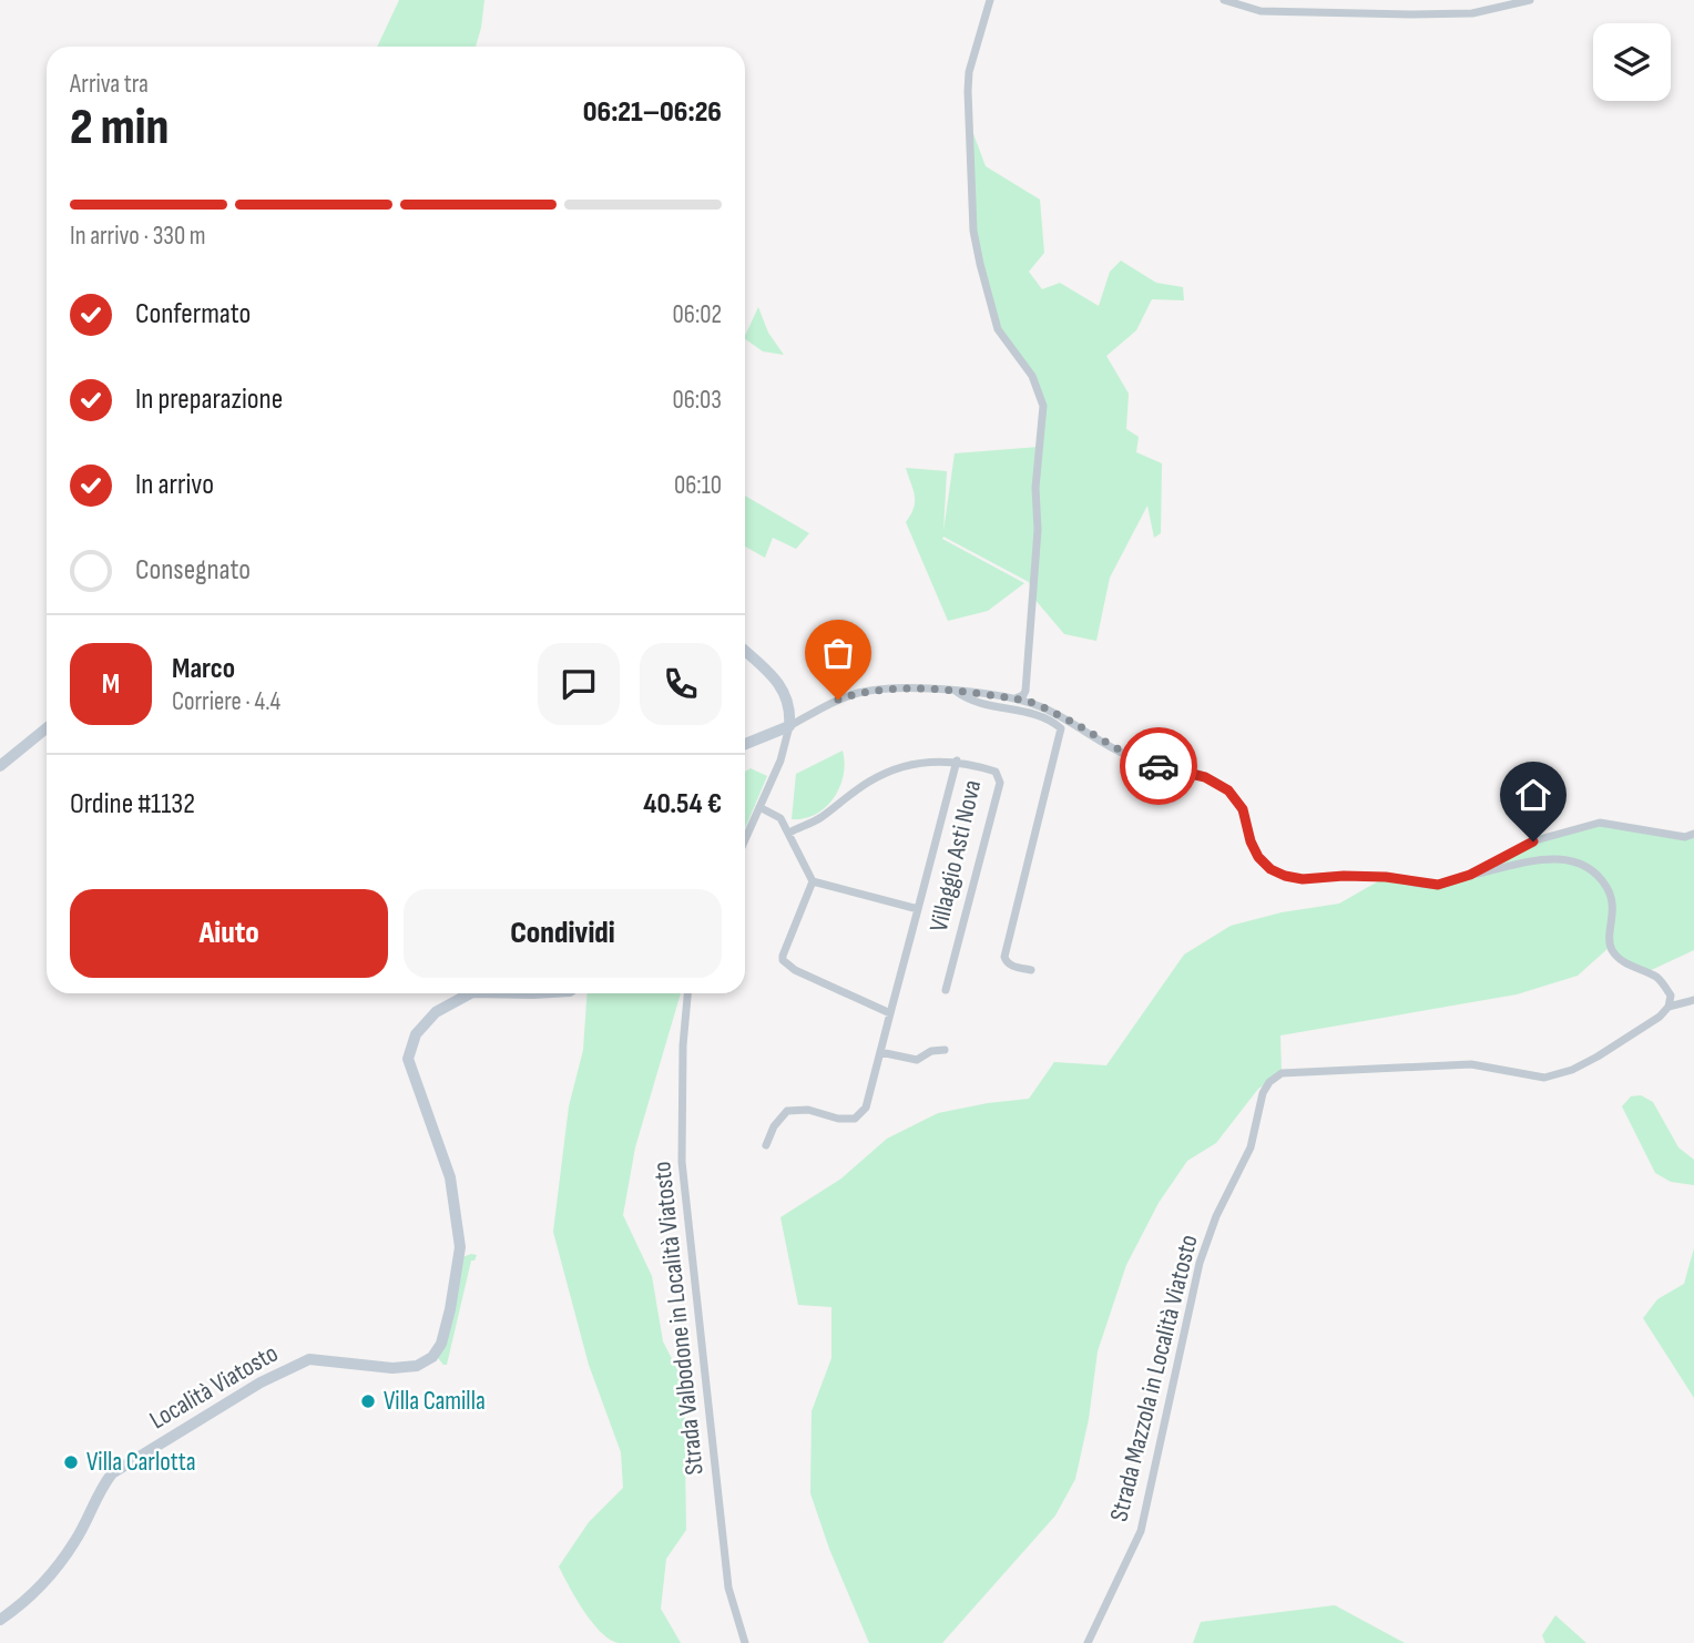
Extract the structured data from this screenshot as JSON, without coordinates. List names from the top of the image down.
{
  "streets": {
    "street": [
      "Villaggio Asti Nova",
      "Strada Valbodone in Località Viatosto",
      "Strada Mazzola in Località Viatosto",
      "Località Viatosto"
    ]
  },
  "places": ["Villa Camilla", "Villa Carlotta"],
  "page": {
    "heading": ["2 min", "Arriva tra", "06:21–06:26"],
    "panel": [
      "Marco",
      "Corriere · 4.4",
      "Ordine #1132",
      "40.54 €"
    ],
    "bar": "In arrivo · 330 m",
    "list": [
      ["Confermato", "06:02"],
      ["In preparazione", "06:03"],
      ["In arrivo", "06:10"],
      "Consegnato"
    ],
    "round": "M",
    "buttons": ["Aiuto", "Condividi"]
  }
}
